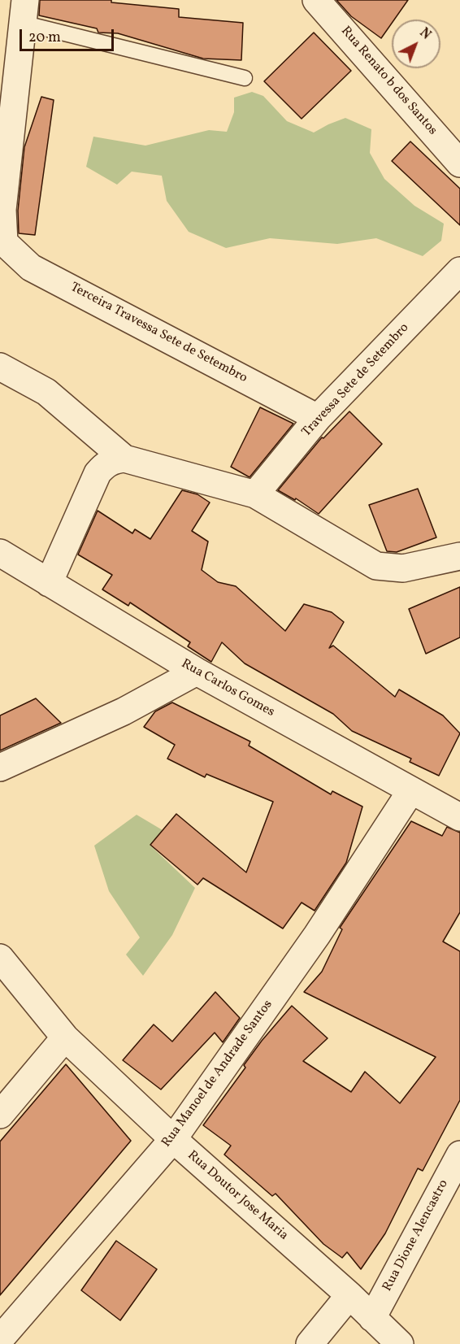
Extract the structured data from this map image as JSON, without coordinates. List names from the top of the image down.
{
  "streets": {
    "street": [
      "Rua Renato b dos Santos",
      "Terceira Travessa Sete de Setembro",
      "Travessa Sete de Setembro",
      "Rua Carlos Gomes",
      "Rua Manoel de Andrade Santos",
      "Rua Doutor Jose Maria",
      "Rua Dione Alencastro"
    ]
  },
  "crossings": [
    ["Terceira Travessa Sete de Setembro", "Travessa Sete de Setembro"],
    ["Rua Carlos Gomes", "Rua Manoel de Andrade Santos"],
    ["Rua Manoel de Andrade Santos", "Rua Doutor Jose Maria"],
    ["Rua Doutor Jose Maria", "Rua Dione Alencastro"]
  ],
  "scale_bar": "20 m",
  "north": "top right"
}
